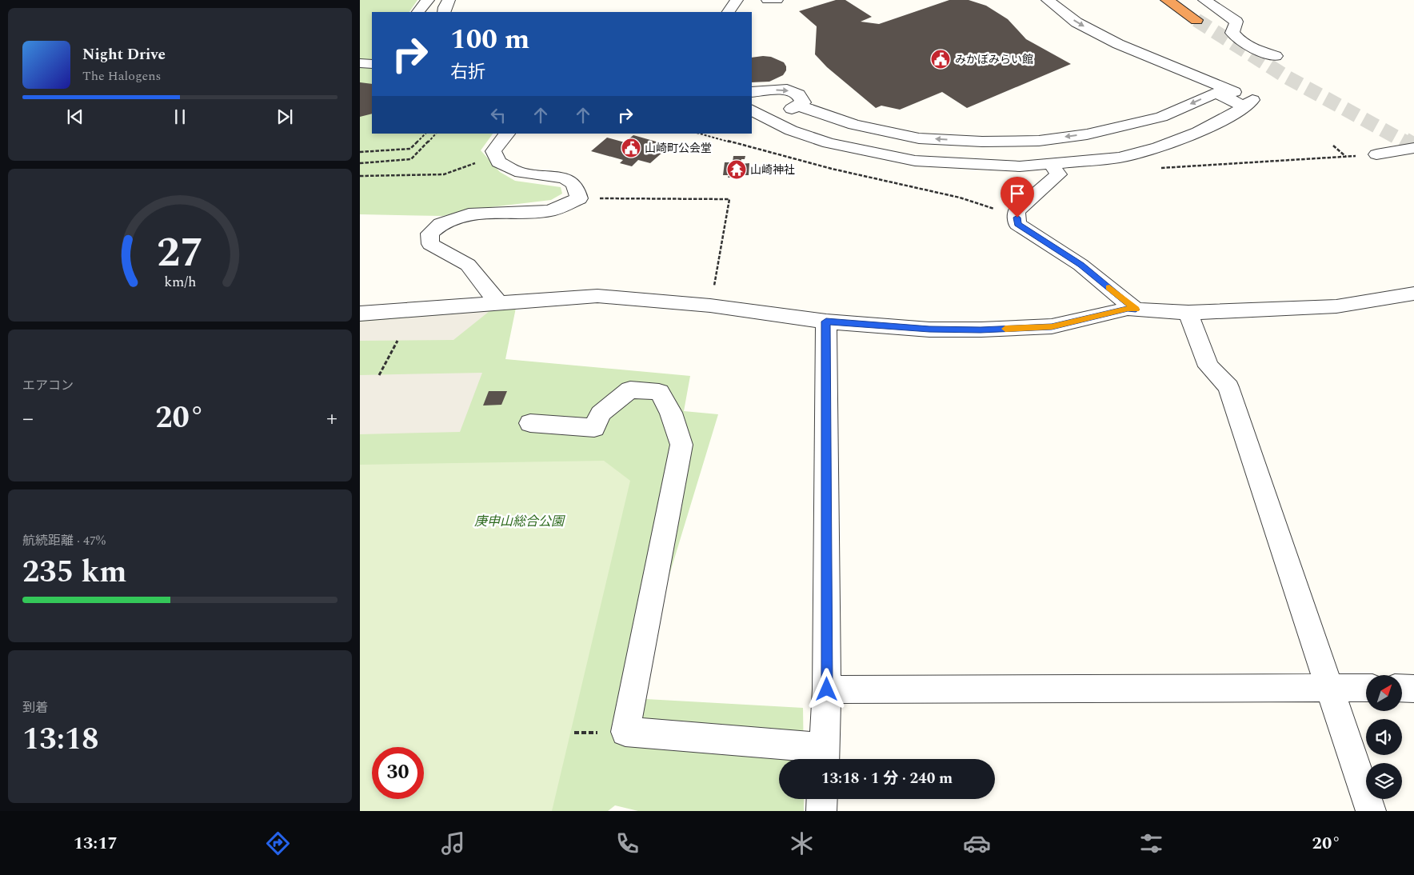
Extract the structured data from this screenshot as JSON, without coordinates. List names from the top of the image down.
{
  "parks": ["庚申山総合公園"],
  "places": {
    "public building": ["みかぼみらい館", "山崎町公会堂"],
    "temple": ["山崎神社"]
  },
  "north": "top right",
  "page": {
    "turn": ["100 m", "右折"],
    "song": ["Night Drive", "The Halogens"],
    "tile": [
      "エアコン",
      ["航続距離 · 47%", "235 km"],
      ["到着", "13:18"]
    ],
    "heat": ["−", "20°", "+"],
    "limit": "30",
    "trip": "13:18 · 1 分 · 240 m",
    "tabs": ["13:17", "20°"],
    "gauge": ["27", "km/h"]
  }
}
